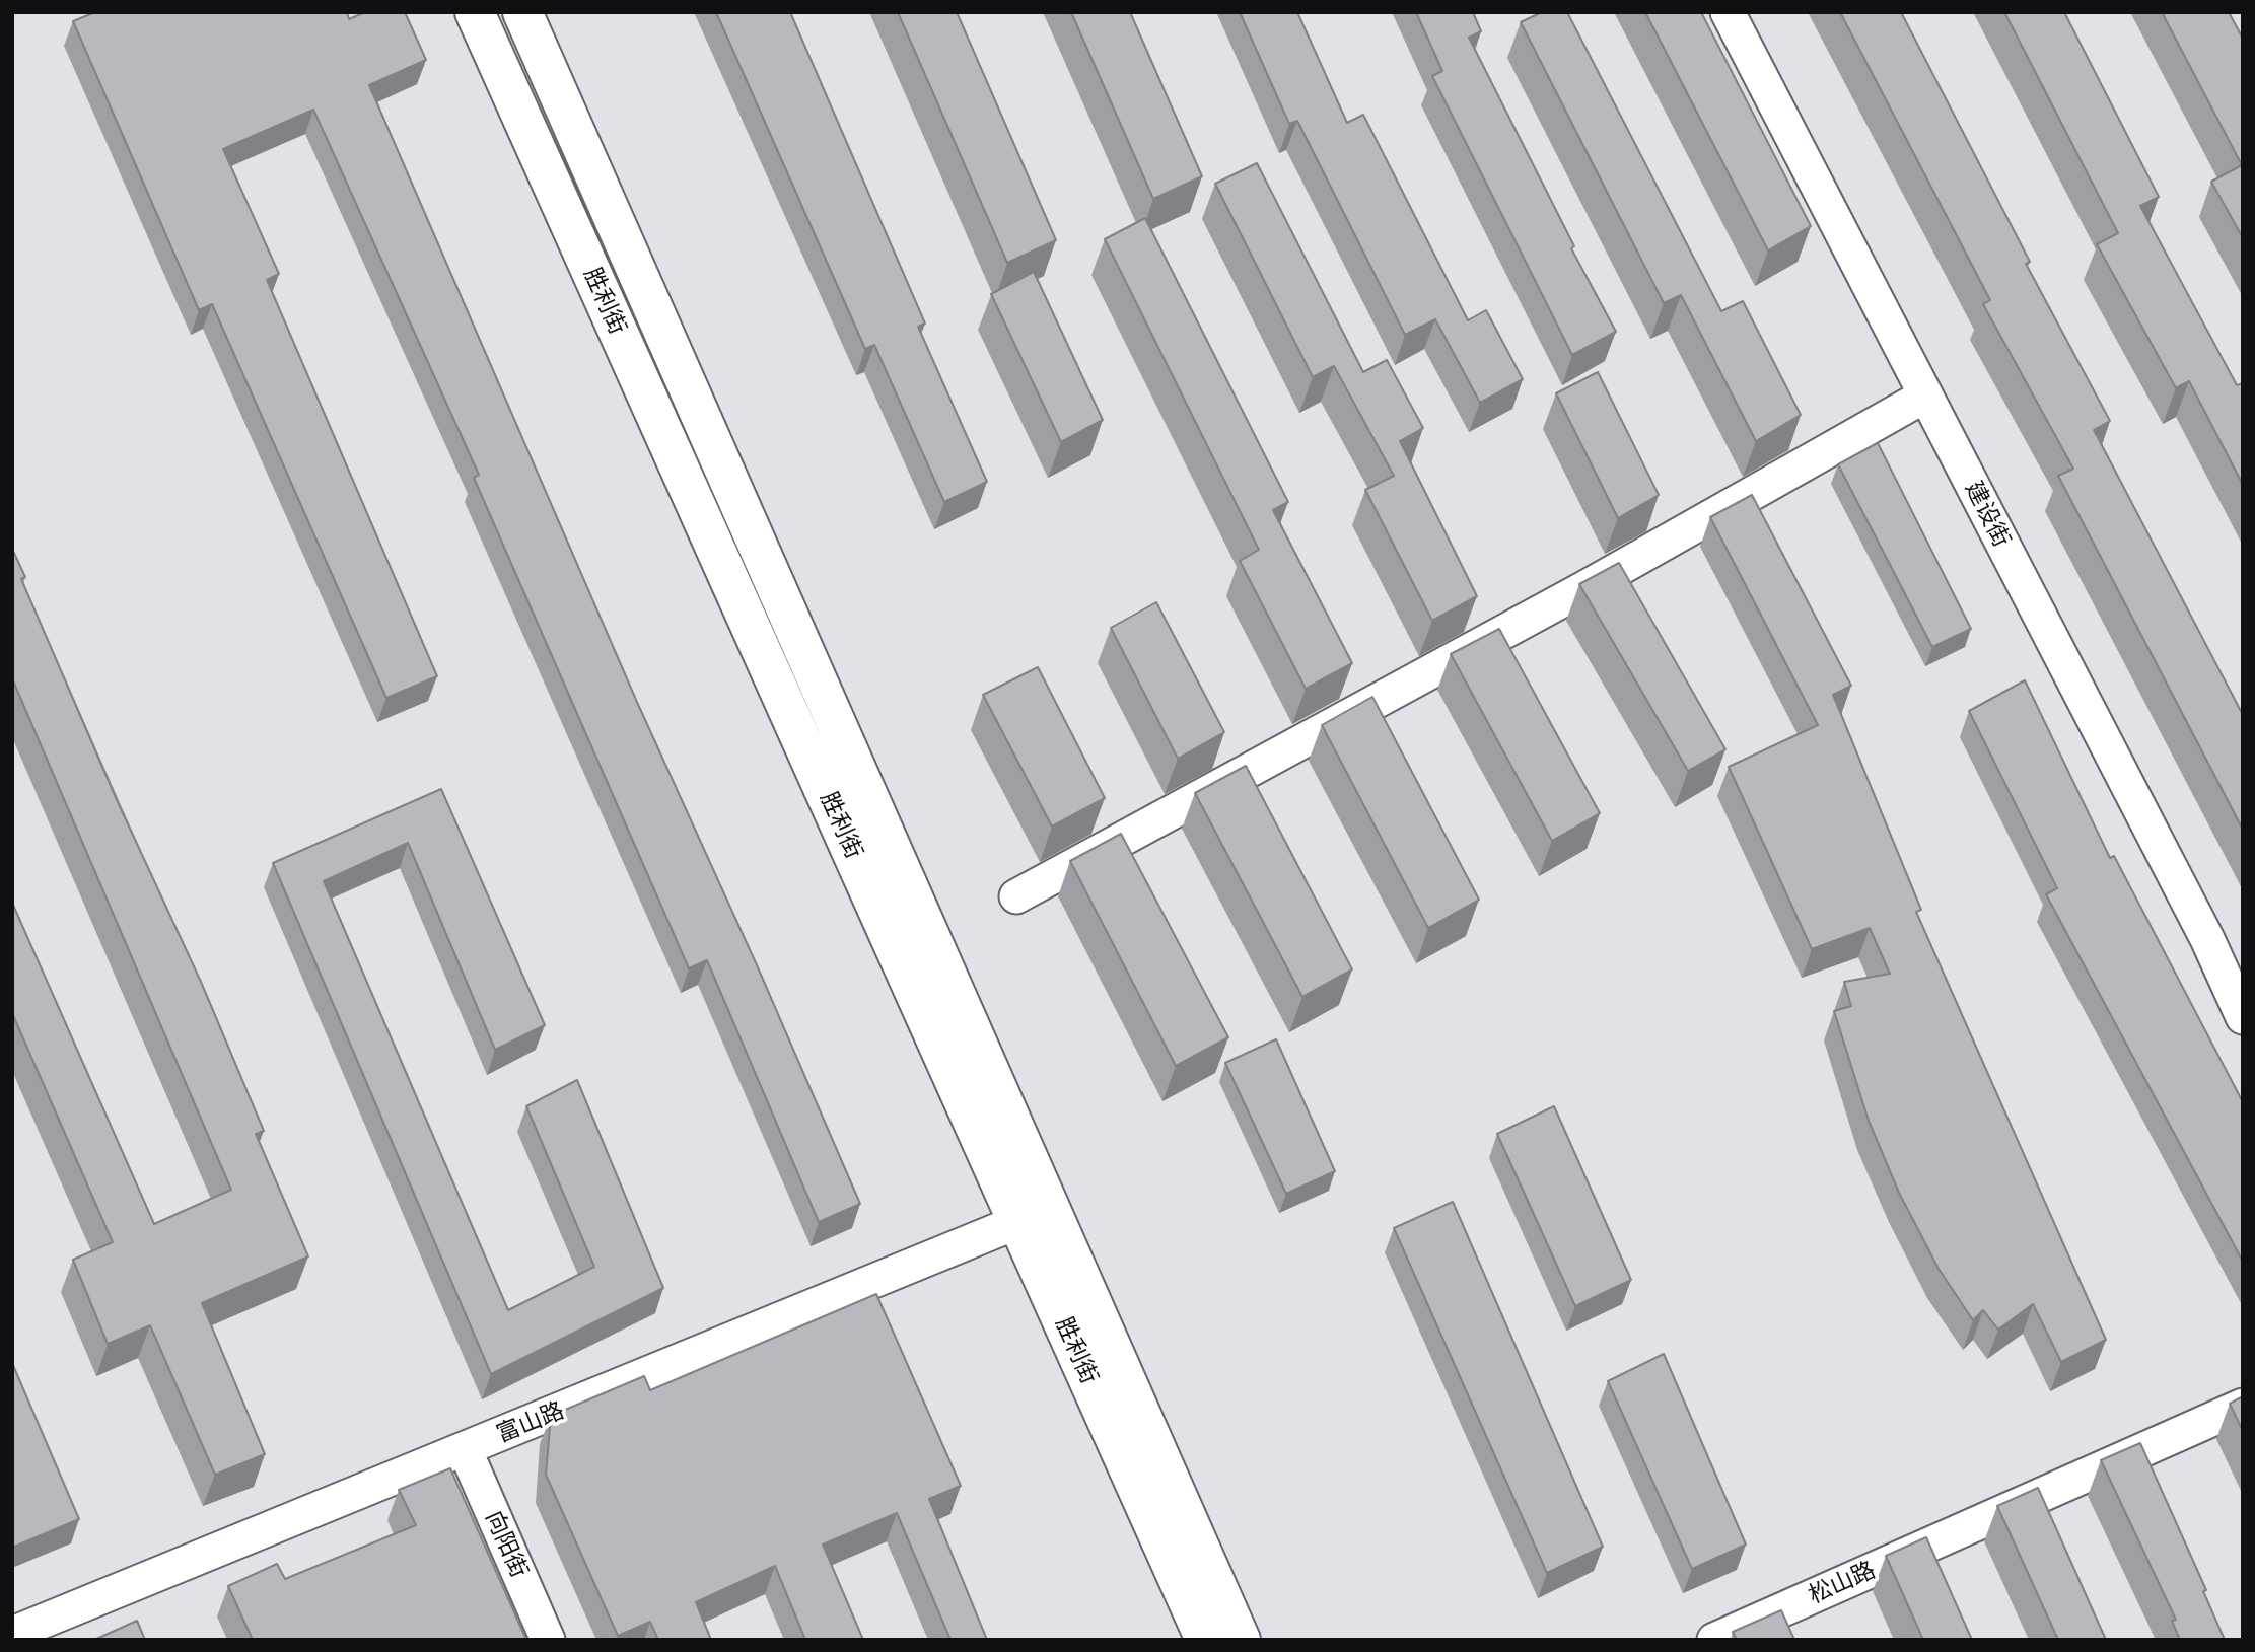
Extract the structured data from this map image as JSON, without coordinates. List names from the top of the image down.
{
  "streets": {
    "main road": ["胜利街"],
    "street": [
      "建设街",
      "富山路",
      "向阳街",
      "松山路"
    ]
  },
  "crossings": [
    ["胜利街", "富山路"],
    ["富山路", "向阳街"]
  ]
}
